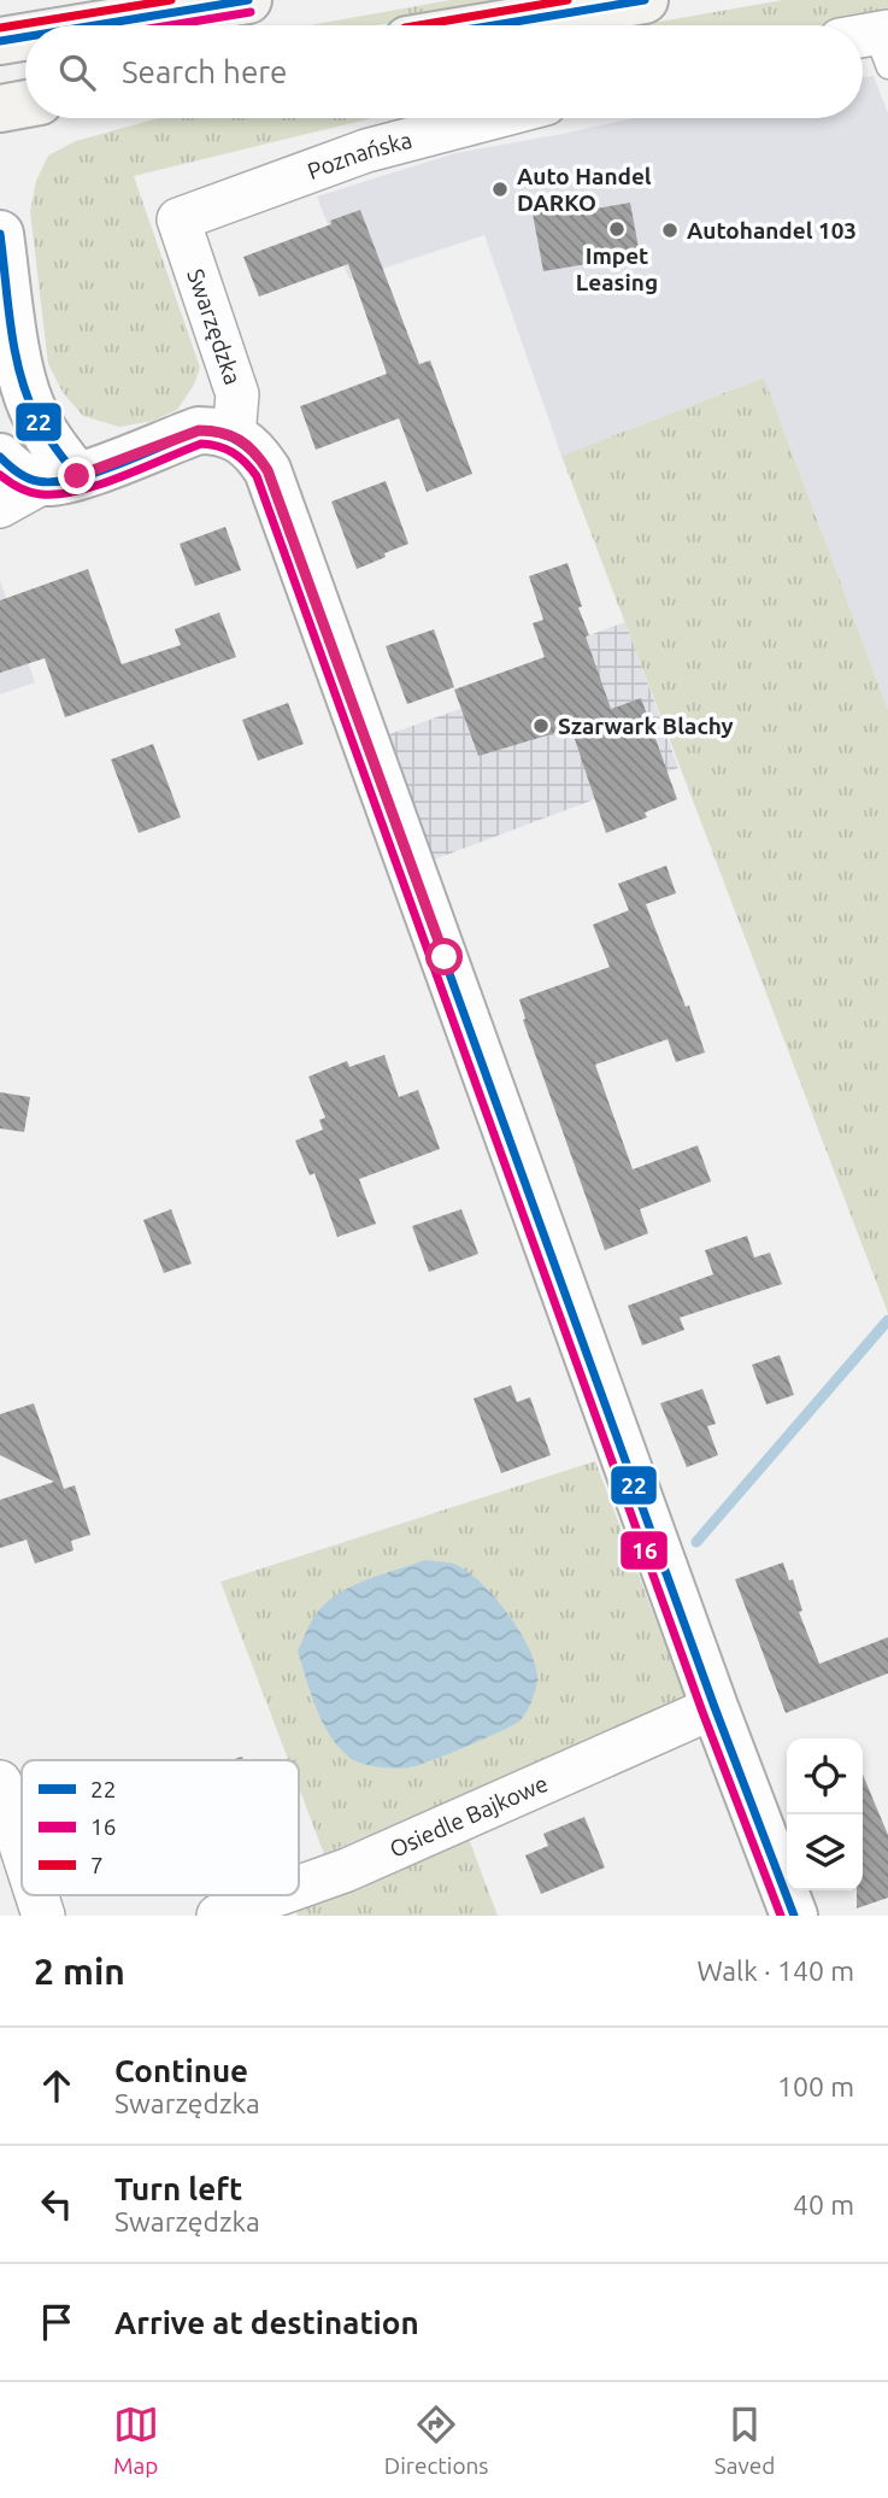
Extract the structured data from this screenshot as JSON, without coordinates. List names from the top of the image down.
{
  "streets": {
    "street": ["Poznańska", "Swarzędzka", "Osiedle Bajkowe"]
  },
  "crossings": [
    ["Poznańska", "Swarzędzka"]
  ],
  "places": [
    "Auto Handel DARKO",
    "Impet Leasing",
    "Autohandel 103",
    "Szarwark Blachy"
  ],
  "lines": ["transit line 22", "transit line 7", "transit line 16"],
  "legend": ["22", "16", "7"],
  "page": {
    "search": "Search here",
    "heading": ["2 min", "Walk · 140 m"],
    "list": [
      ["Continue", "Swarzędzka", "100 m"],
      ["Turn left", "Swarzędzka", "40 m"],
      "Arrive at destination"
    ],
    "nav": ["Map", "Directions", "Saved"]
  }
}
